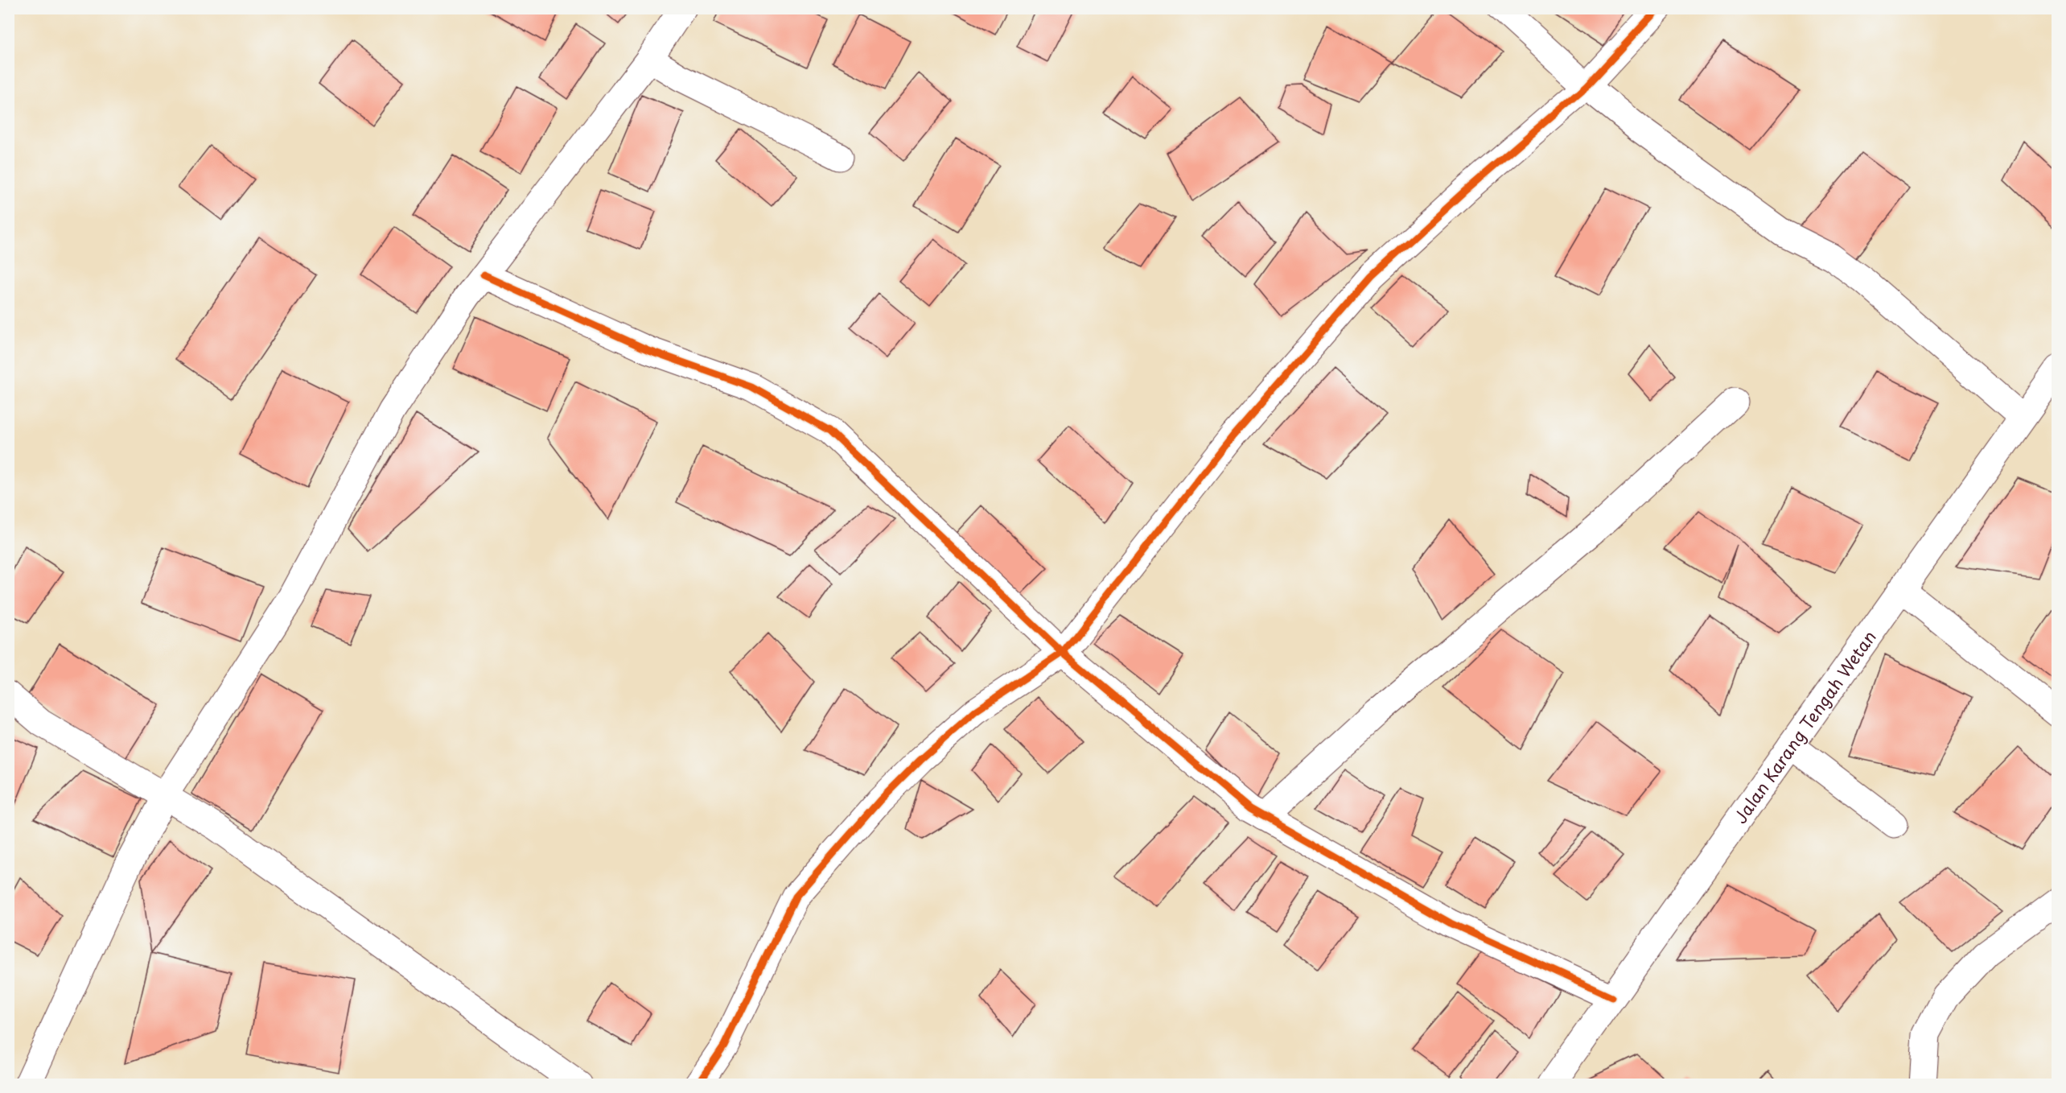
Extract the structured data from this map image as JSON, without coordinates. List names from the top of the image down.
{
  "streets": {
    "street": ["Jalan Karang Tengah Wetan"]
  }
}
